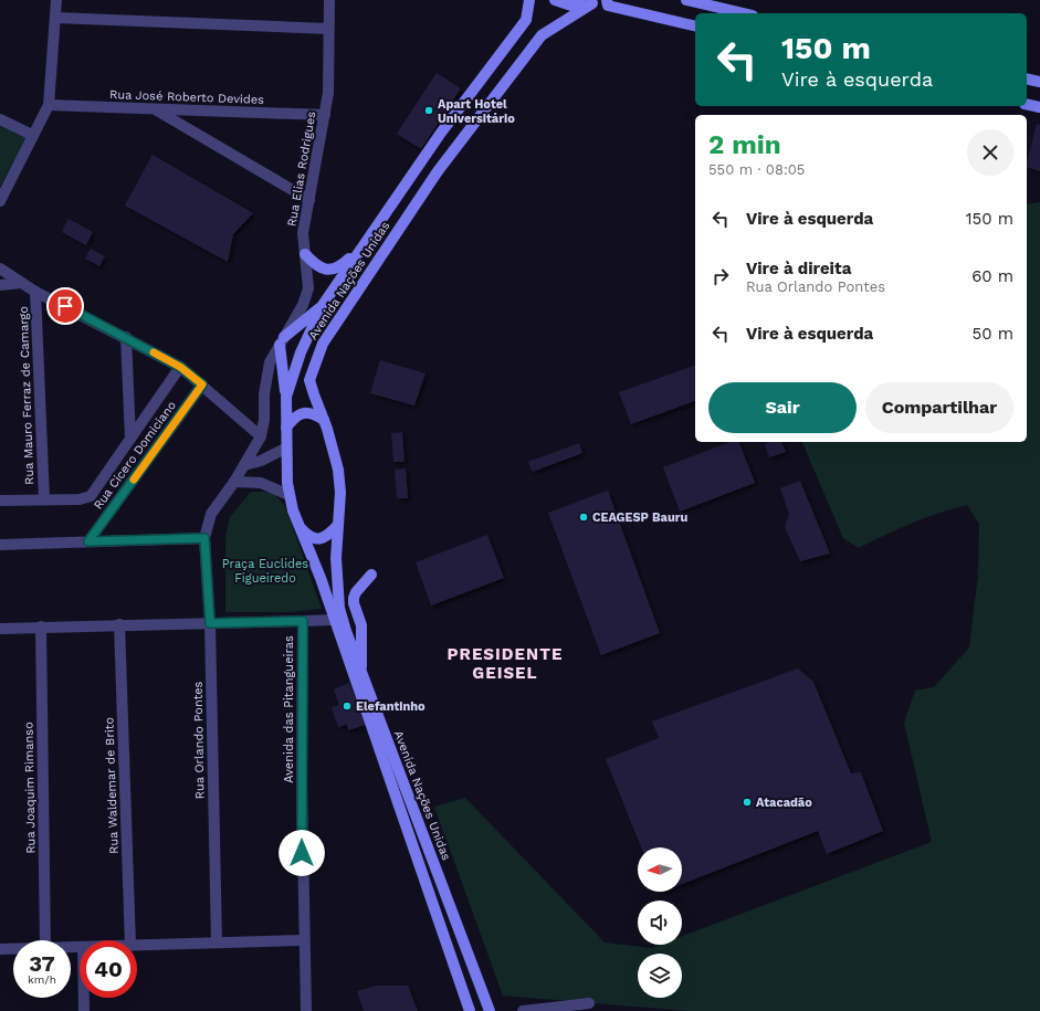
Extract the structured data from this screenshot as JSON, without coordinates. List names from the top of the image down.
{
  "streets": {
    "main road": ["Avenida Nações Unidas"],
    "street": [
      "Rua José Roberto Devides",
      "Rua Elias Rodrigues",
      "Rua Mauro Ferraz de Camargo",
      "Rua Cícero Domiciano",
      "Avenida das Pitangueiras",
      "Rua Orlando Pontes",
      "Rua Waldemar de Brito",
      "Rua Joaquim Rimanso"
    ]
  },
  "crossings": [
    ["Rua José Roberto Devides", "Rua Elias Rodrigues"],
    ["Rua Elias Rodrigues", "Rua Orlando Pontes"]
  ],
  "districts": ["PRESIDENTE GEISEL"],
  "parks": ["Praça Euclides Figueiredo"],
  "places": [
    "Apart Hotel Universitário",
    "CEAGESP Bauru",
    "Elefantinho",
    "Atacadão"
  ],
  "north": "left",
  "page": {
    "turn": ["150 m", "Vire à esquerda"],
    "heading": ["2 min", "550 m · 08:05"],
    "list": [
      {
        "name": "Vire à esquerda",
        "value": "150 m"
      },
      {
        "name": "Vire à direita",
        "note": "Rua Orlando Pontes",
        "value": "60 m"
      },
      {
        "name": "Vire à esquerda",
        "value": "50 m"
      }
    ],
    "buttons": ["Sair", "Compartilhar"],
    "speed": "37 km/h",
    "limit": "40"
  }
}
